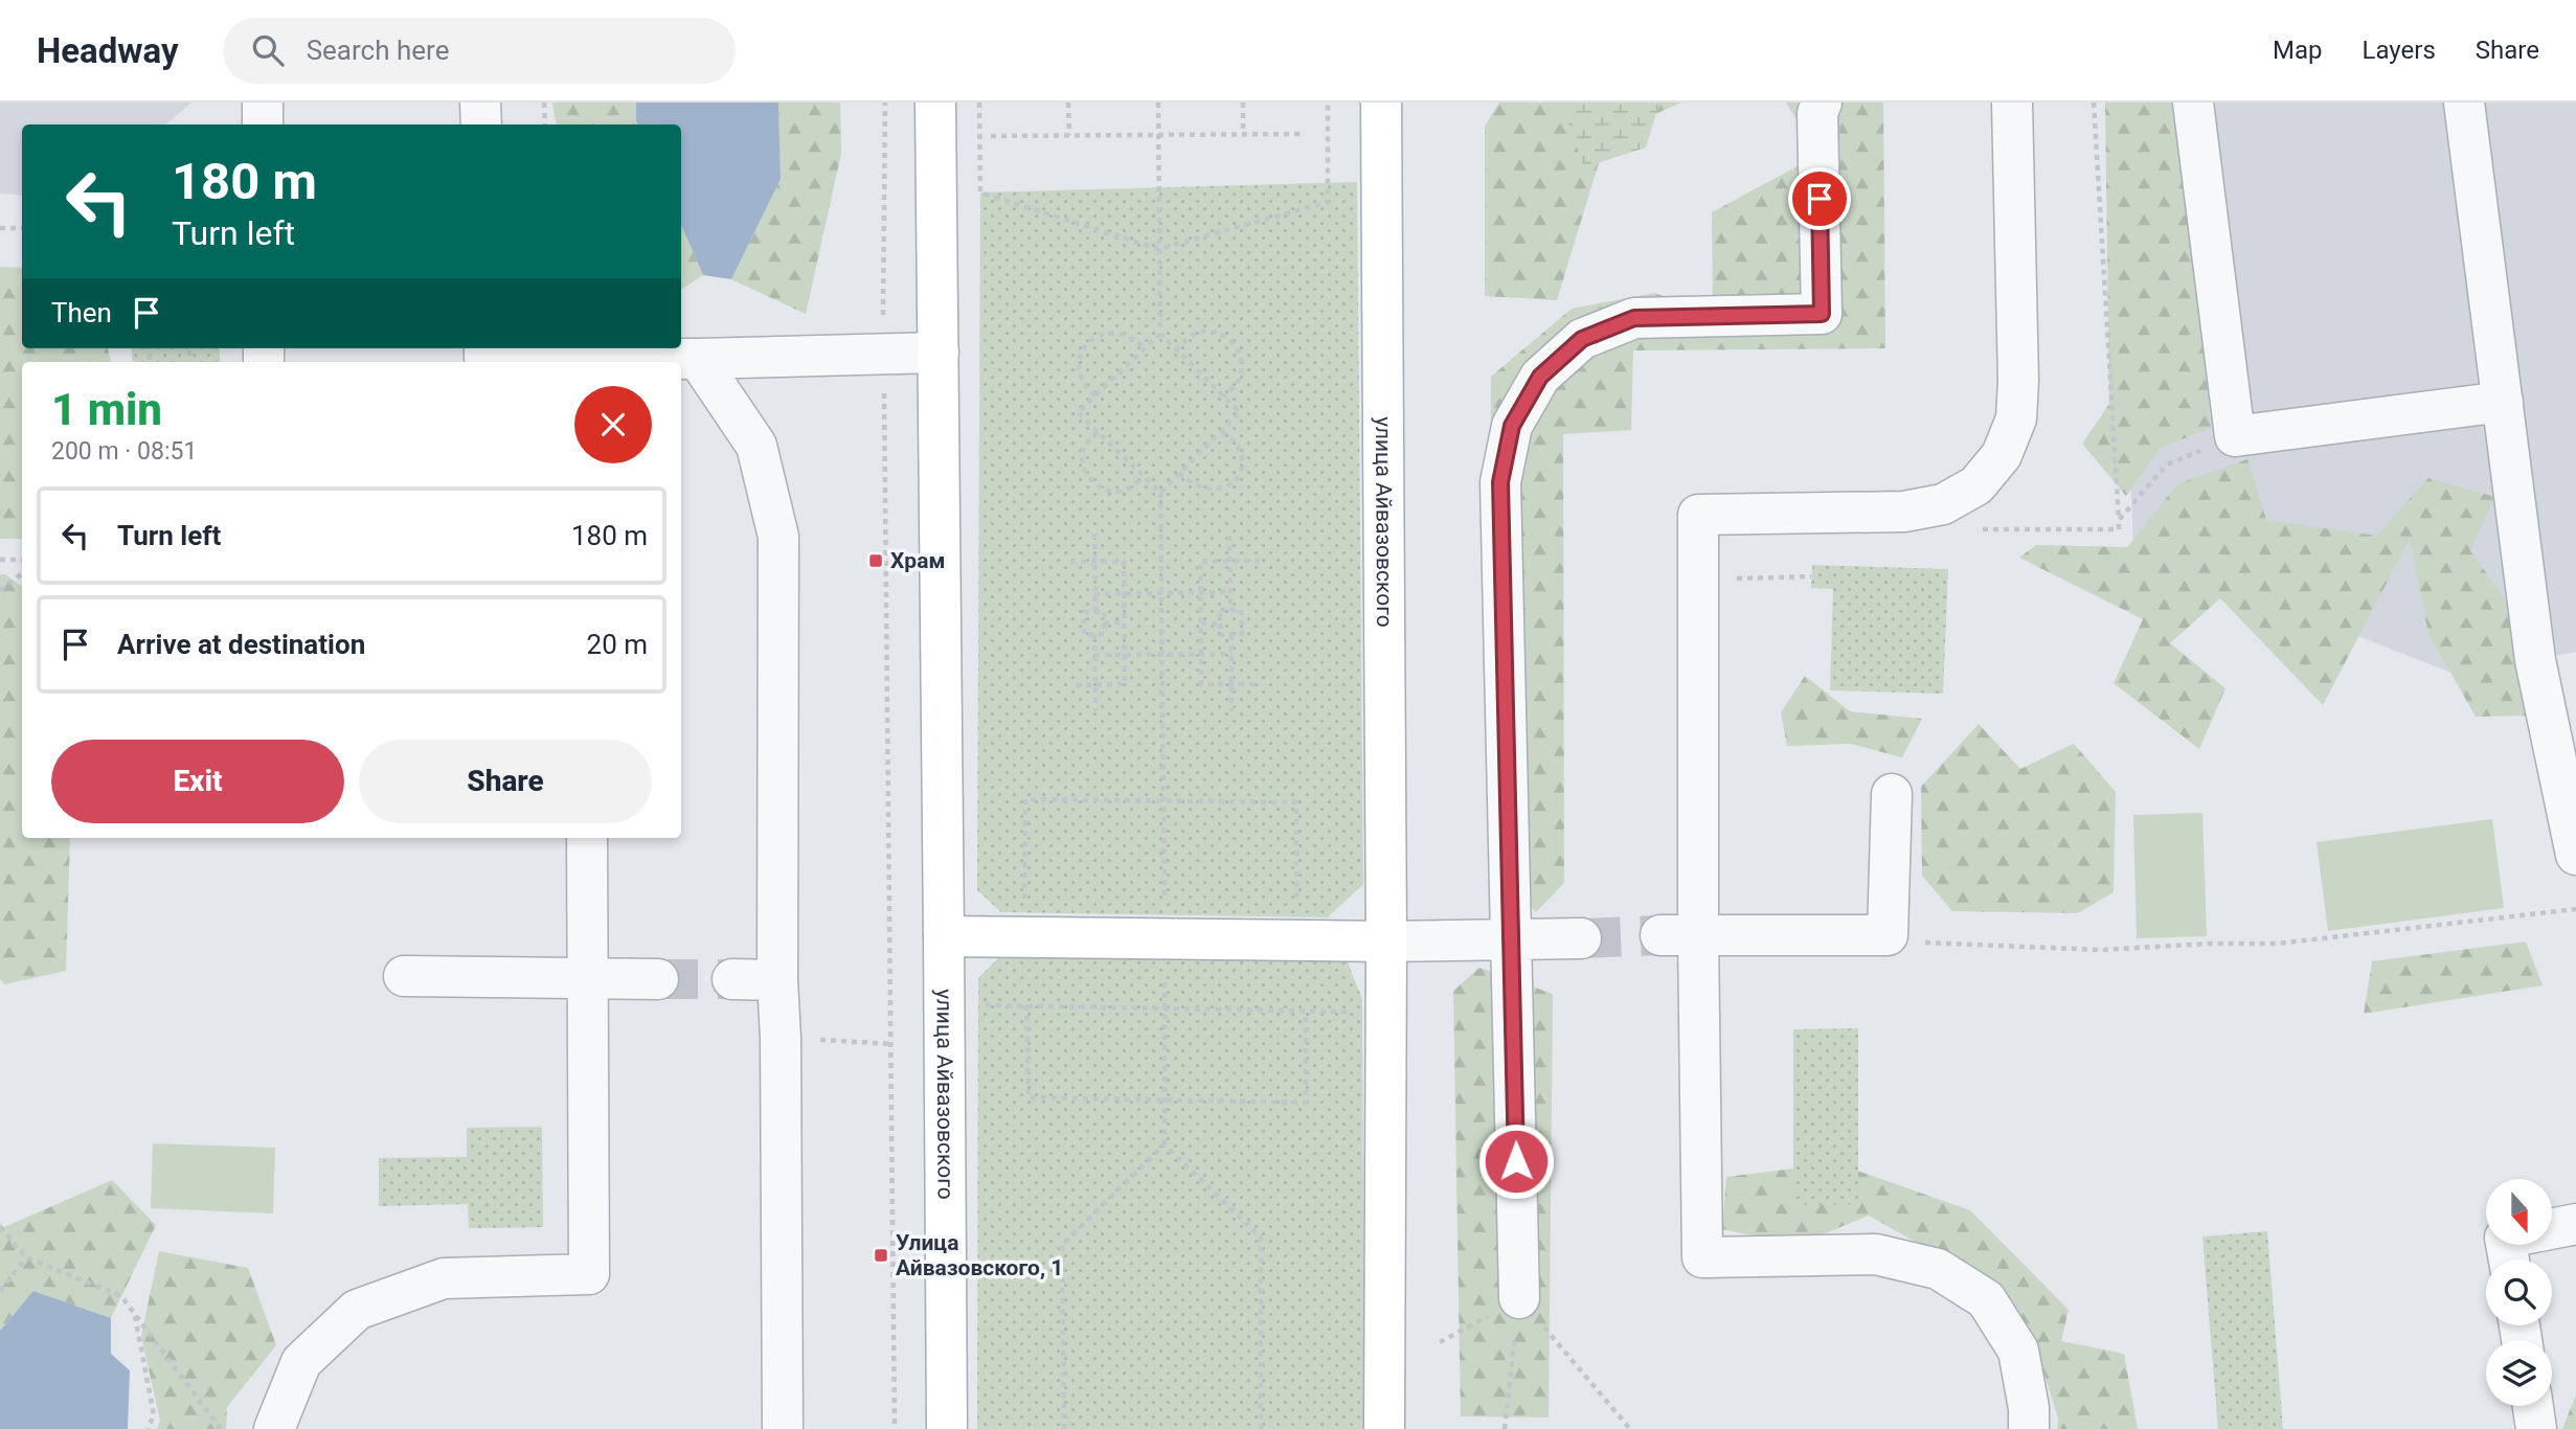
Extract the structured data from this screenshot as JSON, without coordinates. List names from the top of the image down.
{
  "streets": {
    "main road": ["улица Айвазовского"]
  },
  "places": {
    "transit": ["Храм", "Улица Айвазовского, 1"]
  },
  "north": "bottom",
  "page": {
    "header": "Headway",
    "search": "Search here",
    "nav": ["Map", "Layers", "Share"],
    "turn": ["180 m", "Turn left"],
    "then": "Then",
    "heading": ["1 min", "200 m · 08:51"],
    "list": [
      {
        "name": "Turn left",
        "value": "180 m"
      },
      {
        "name": "Arrive at destination",
        "value": "20 m"
      }
    ],
    "buttons": ["Exit", "Share"]
  }
}
